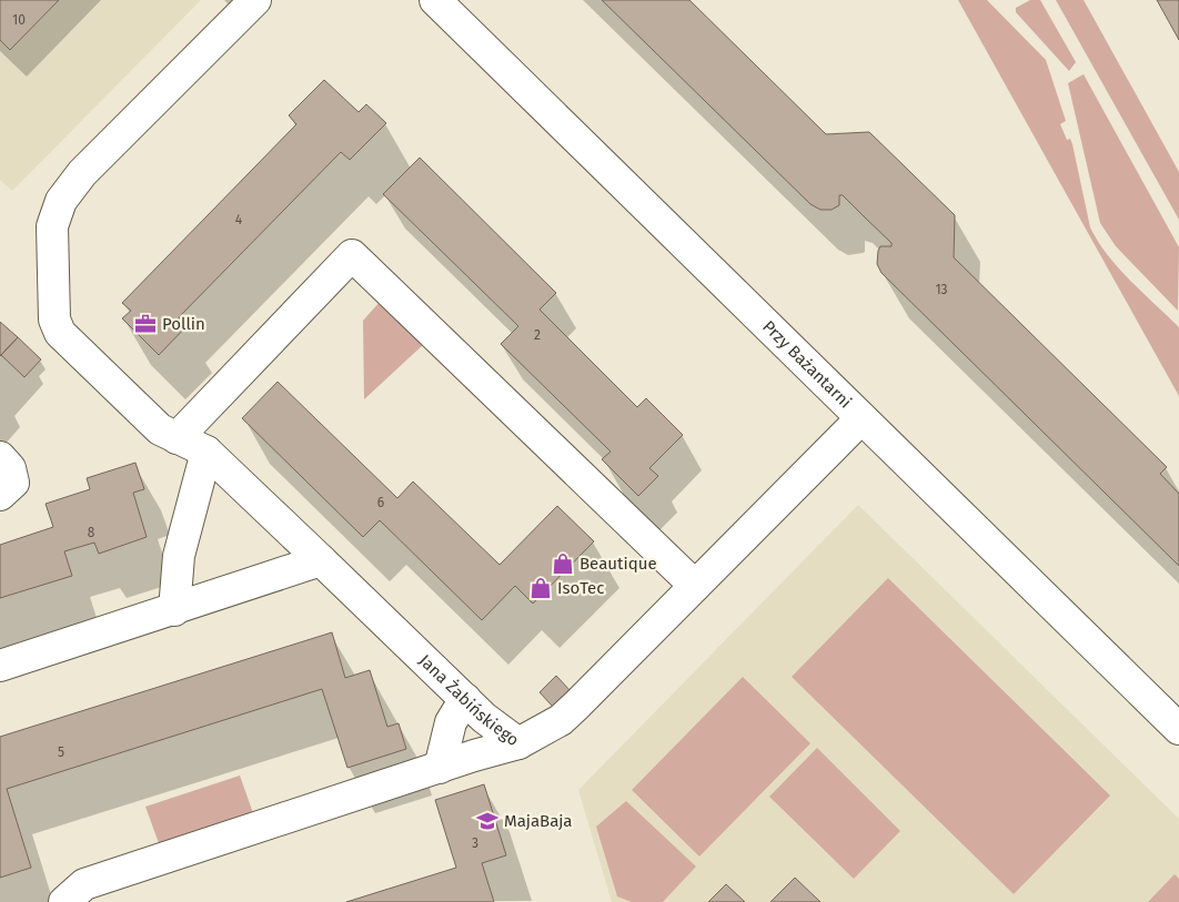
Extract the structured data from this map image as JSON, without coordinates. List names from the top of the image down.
{
  "streets": {
    "street": ["Przy Bażantarni", "Jana Żabińskiego"]
  },
  "crossings": [
    ["Przy Bażantarni", "Jana Żabińskiego"]
  ],
  "places": {
    "office": ["Pollin"],
    "shop": ["Beautique", "IsoTec"],
    "school or university": ["MajaBaja"]
  },
  "house_numbers": [
    "10",
    "4",
    "13",
    "2",
    "6",
    "8",
    "5",
    "3"
  ]
}
